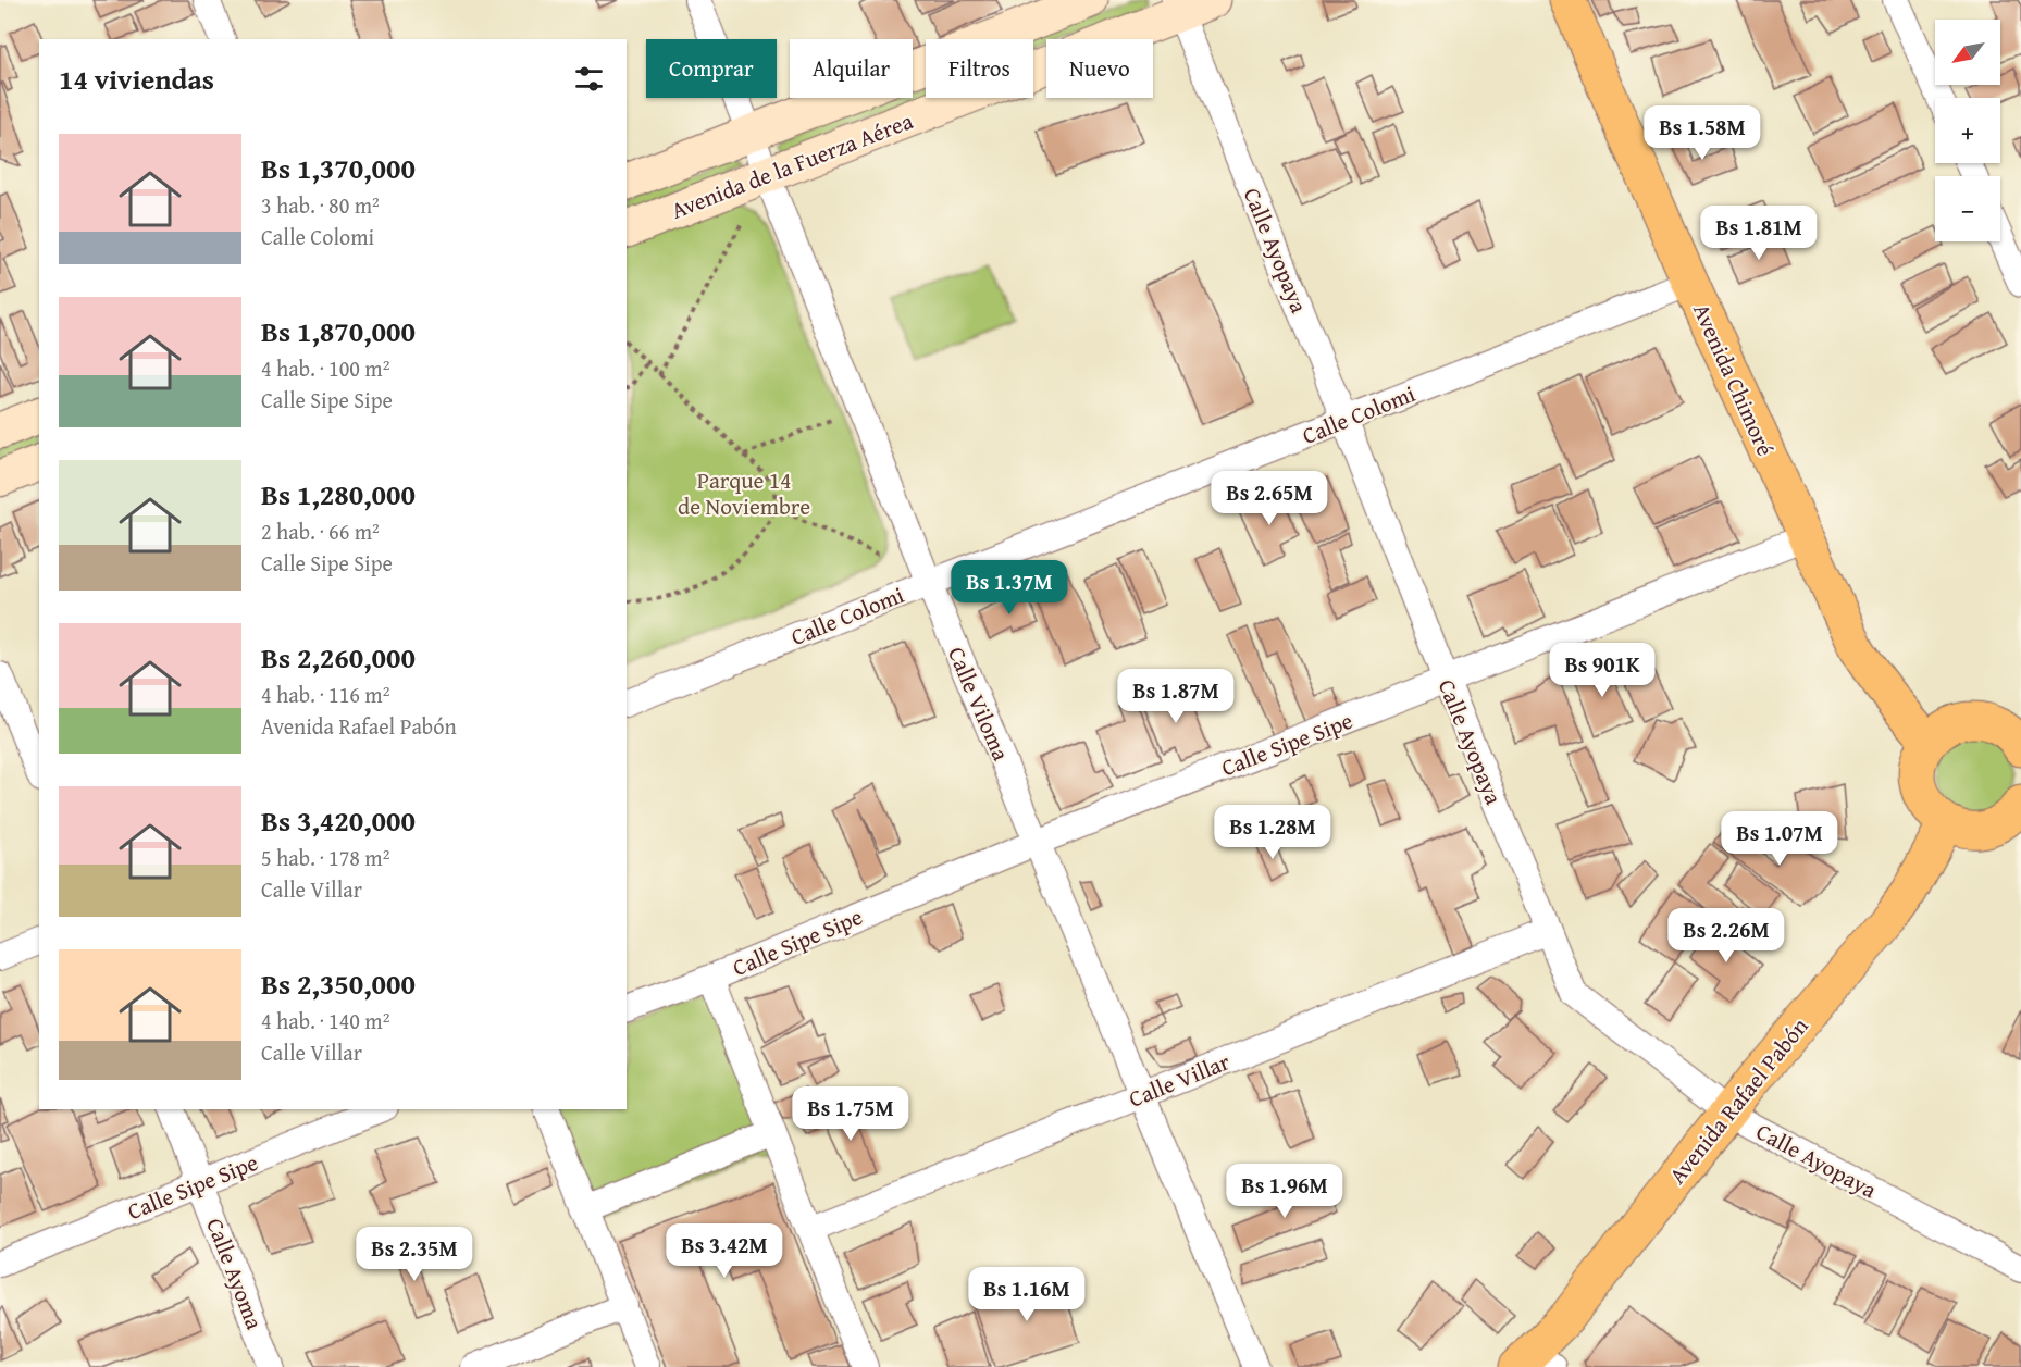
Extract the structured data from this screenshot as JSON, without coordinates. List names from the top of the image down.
{
  "streets": {
    "highway": ["Avenida Chimoré", "Avenida Rafael Pabón"],
    "main road": ["Avenida de la Fuerza Aérea"],
    "street": [
      "Calle Ayopaya",
      "Calle Colomi",
      "Calle Viloma",
      "Calle Sipe Sipe",
      "Calle Villar",
      "Calle Ayoma"
    ]
  },
  "crossings": [
    ["Avenida de la Fuerza Aérea", "Calle Ayopaya"],
    ["Avenida de la Fuerza Aérea", "Calle Viloma"],
    ["Calle Ayopaya", "Calle Colomi"],
    ["Calle Ayopaya", "Calle Sipe Sipe"],
    ["Calle Ayopaya", "Calle Villar"],
    ["Calle Ayopaya", "Avenida Rafael Pabón"],
    ["Avenida Chimoré", "Calle Colomi"],
    ["Avenida Chimoré", "Calle Sipe Sipe"],
    ["Calle Colomi", "Calle Viloma"],
    ["Calle Viloma", "Calle Sipe Sipe"],
    ["Calle Viloma", "Calle Villar"],
    ["Calle Sipe Sipe", "Calle Ayoma"]
  ],
  "parks": ["Parque 14 de Noviembre"],
  "north": "bottom left",
  "page": {
    "map_buttons": ["+", "−"],
    "chip": [
      "Comprar",
      "Alquilar",
      "Filtros",
      "Nuevo"
    ],
    "heading": "14 viviendas",
    "price": [
      "Bs 1.58M",
      "Bs 1.81M",
      "Bs 2.65M",
      "Bs 1.37M",
      "Bs 901K",
      "Bs 1.87M",
      "Bs 1.28M",
      "Bs 1.07M",
      "Bs 2.26M",
      "Bs 1.75M",
      "Bs 1.96M",
      "Bs 3.42M",
      "Bs 2.35M",
      "Bs 1.16M"
    ],
    "list": [
      {
        "name": "Bs 1,370,000",
        "note": "3 hab. · 80 m² · Calle Colomi"
      },
      {
        "name": "Bs 1,870,000",
        "note": "4 hab. · 100 m² · Calle Sipe Sipe"
      },
      {
        "name": "Bs 1,280,000",
        "note": "2 hab. · 66 m² · Calle Sipe Sipe"
      },
      {
        "name": "Bs 2,260,000",
        "note": "4 hab. · 116 m² · Avenida Rafael Pabón"
      },
      {
        "name": "Bs 3,420,000",
        "note": "5 hab. · 178 m² · Calle Villar"
      },
      {
        "name": "Bs 2,350,000",
        "note": "4 hab. · 140 m² · Calle Villar"
      }
    ]
  }
}
